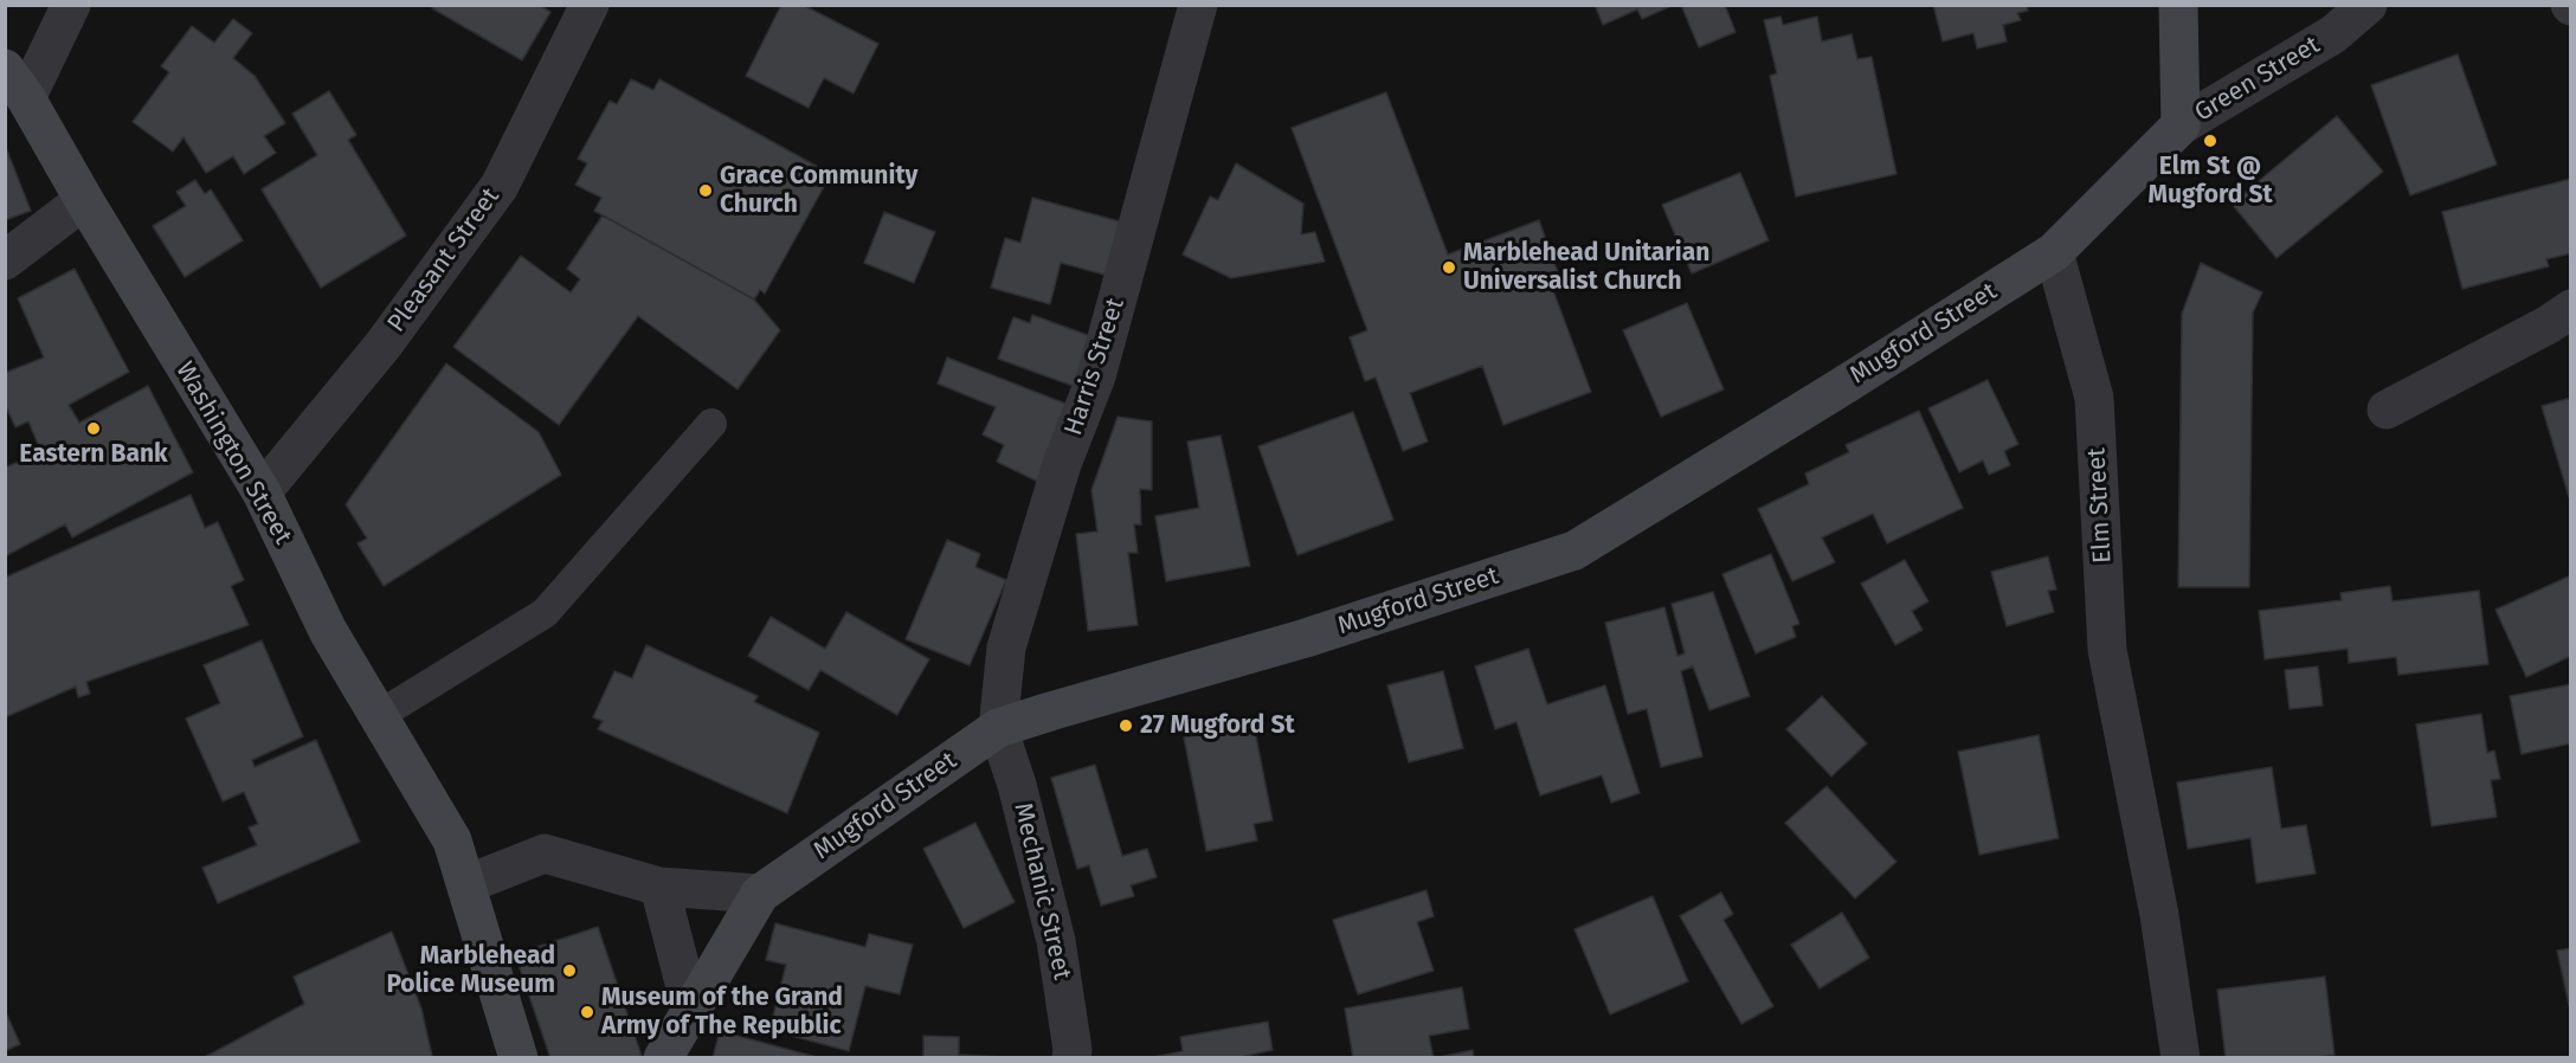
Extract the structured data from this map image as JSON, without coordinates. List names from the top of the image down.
{
  "streets": {
    "main road": ["Mugford Street", "Washington Street"],
    "street": [
      "Green Street",
      "Pleasant Street",
      "Harris Street",
      "Elm Street",
      "Mechanic Street"
    ]
  },
  "crossings": [
    ["Pleasant Street", "Washington Street"],
    ["Mugford Street", "Harris Street"],
    ["Mugford Street", "Elm Street"],
    ["Mugford Street", "Mechanic Street"],
    ["Harris Street", "Mechanic Street"]
  ],
  "places": [
    "Elm St @ Mugford St",
    "Grace Community Church",
    "Marblehead Unitarian Universalist Church",
    "Eastern Bank",
    "27 Mugford St",
    "Marblehead Police Museum",
    "Museum of the Grand Army of The Republic"
  ]
}
